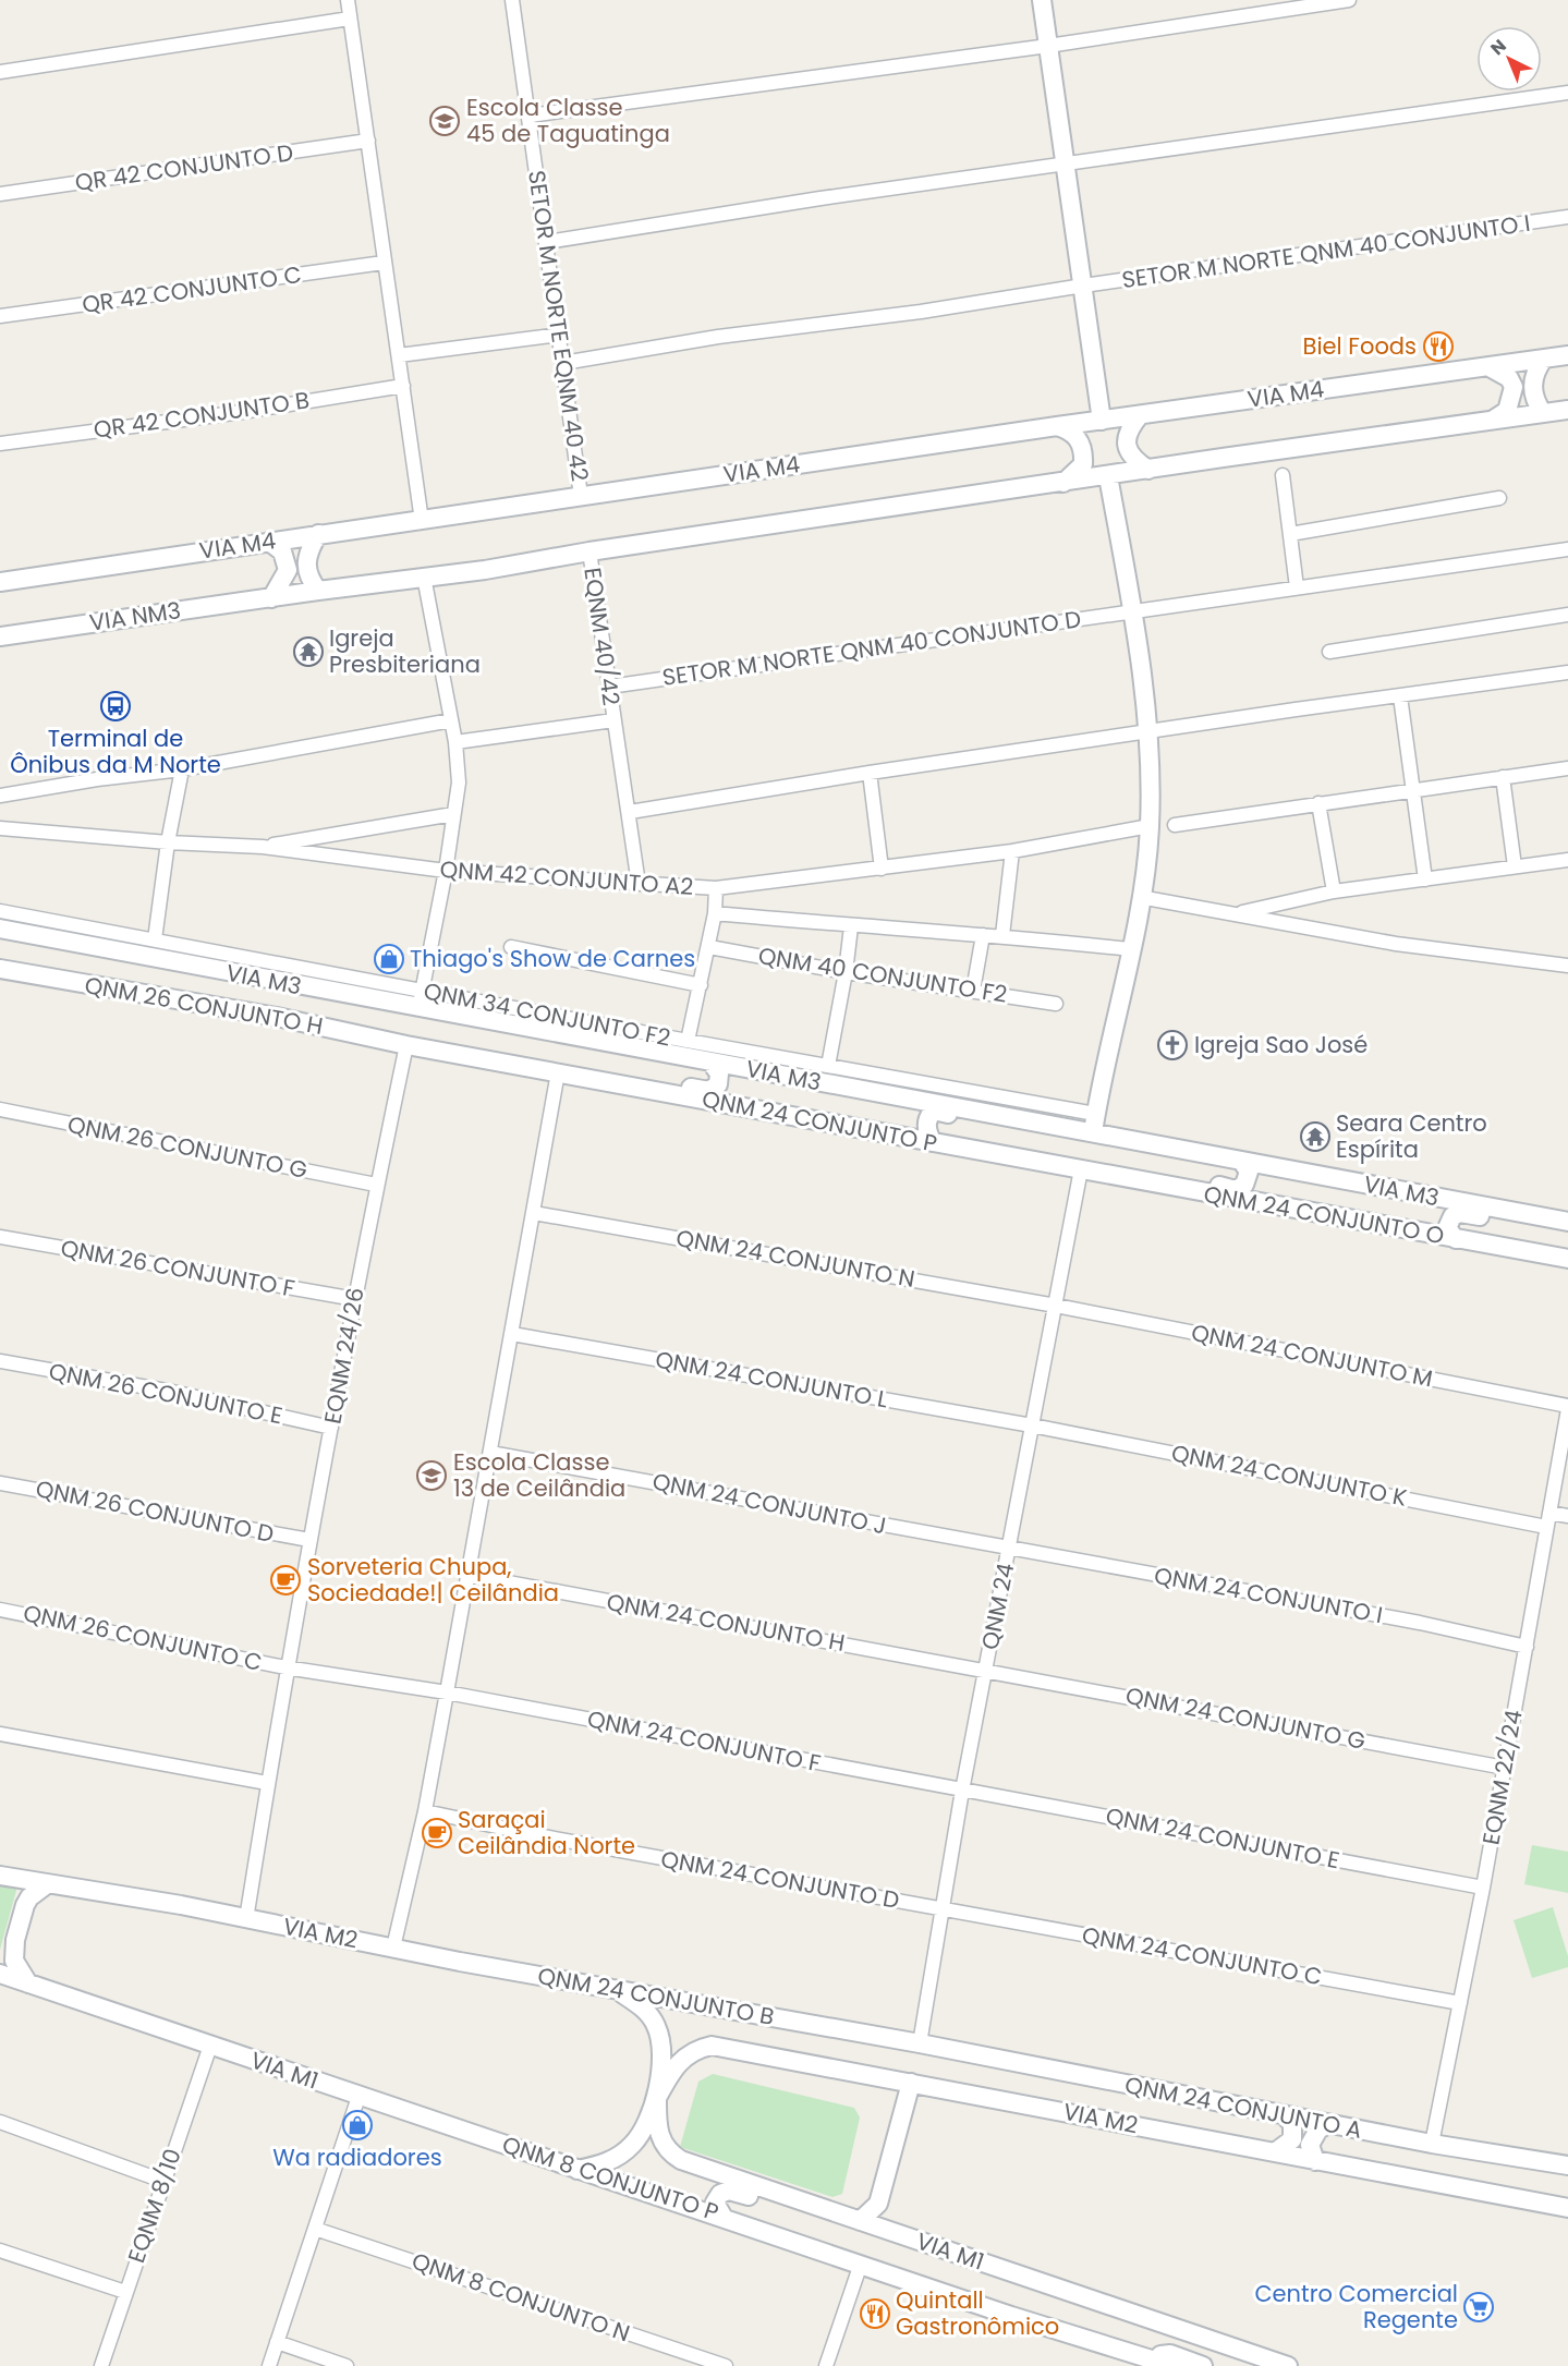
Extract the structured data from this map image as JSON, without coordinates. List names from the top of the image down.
{
  "streets": {
    "main road": [
      "VIA M4",
      "VIA NM3",
      "VIA M3",
      "QNM 26 CONJUNTO H",
      "QNM 24 CONJUNTO P",
      "QNM 24 CONJUNTO O",
      "VIA M2",
      "QNM 24 CONJUNTO B",
      "VIA M1",
      "QNM 24 CONJUNTO A",
      "QNM 8 CONJUNTO P"
    ],
    "street": [
      "QR 42 CONJUNTO D",
      "SETOR M NORTE QNM 40 CONJUNTO I",
      "QR 42 CONJUNTO C",
      "SETOR M NORTE EQNM 40 42",
      "QR 42 CONJUNTO B",
      "EQNM 40/42",
      "SETOR M NORTE QNM 40 CONJUNTO D",
      "QNM 42 CONJUNTO A2",
      "QNM 40 CONJUNTO F2",
      "QNM 34 CONJUNTO F2",
      "QNM 26 CONJUNTO G",
      "QNM 24 CONJUNTO N",
      "QNM 26 CONJUNTO F",
      "EQNM 24/26",
      "QNM 24 CONJUNTO M",
      "QNM 24 CONJUNTO L",
      "QNM 26 CONJUNTO E",
      "QNM 24 CONJUNTO K",
      "QNM 24 CONJUNTO J",
      "QNM 26 CONJUNTO D",
      "QNM 24 CONJUNTO I",
      "QNM 24",
      "QNM 24 CONJUNTO H",
      "QNM 26 CONJUNTO C",
      "QNM 24 CONJUNTO G",
      "QNM 24 CONJUNTO F",
      "EQNM 22/24",
      "QNM 24 CONJUNTO E",
      "QNM 24 CONJUNTO D",
      "QNM 24 CONJUNTO C",
      "EQNM 8/10",
      "QNM 8 CONJUNTO N"
    ]
  },
  "crossings": [
    ["SETOR M NORTE QNM 40 CONJUNTO I", "SETOR M NORTE EQNM 40 42"],
    ["SETOR M NORTE EQNM 40 42", "VIA M4"],
    ["EQNM 40/42", "SETOR M NORTE QNM 40 CONJUNTO D"],
    ["EQNM 40/42", "QNM 42 CONJUNTO A2"],
    ["QNM 42 CONJUNTO A2", "QNM 40 CONJUNTO F2"],
    ["QNM 42 CONJUNTO A2", "QNM 34 CONJUNTO F2"],
    ["VIA M3", "QNM 34 CONJUNTO F2"],
    ["QNM 26 CONJUNTO H", "EQNM 24/26"],
    ["QNM 24 CONJUNTO P", "QNM 24 CONJUNTO O"],
    ["QNM 24 CONJUNTO P", "QNM 24"],
    ["QNM 26 CONJUNTO G", "EQNM 24/26"],
    ["QNM 24 CONJUNTO O", "QNM 24"],
    ["QNM 24 CONJUNTO N", "QNM 24 CONJUNTO M"],
    ["QNM 24 CONJUNTO N", "QNM 24"],
    ["QNM 26 CONJUNTO F", "EQNM 24/26"],
    ["EQNM 24/26", "QNM 26 CONJUNTO E"],
    ["EQNM 24/26", "QNM 26 CONJUNTO D"],
    ["EQNM 24/26", "QNM 26 CONJUNTO C"],
    ["EQNM 24/26", "VIA M2"],
    ["QNM 24 CONJUNTO M", "QNM 24"],
    ["QNM 24 CONJUNTO M", "EQNM 22/24"],
    ["QNM 24 CONJUNTO L", "QNM 24 CONJUNTO K"],
    ["QNM 24 CONJUNTO L", "QNM 24"],
    ["QNM 24 CONJUNTO K", "QNM 24"],
    ["QNM 24 CONJUNTO K", "EQNM 22/24"],
    ["QNM 24 CONJUNTO J", "QNM 24 CONJUNTO I"],
    ["QNM 24 CONJUNTO J", "QNM 24"],
    ["QNM 24 CONJUNTO I", "QNM 24"],
    ["QNM 24 CONJUNTO I", "EQNM 22/24"],
    ["QNM 24", "QNM 24 CONJUNTO H"],
    ["QNM 24", "QNM 24 CONJUNTO G"],
    ["QNM 24", "QNM 24 CONJUNTO F"],
    ["QNM 24", "QNM 24 CONJUNTO E"],
    ["QNM 24", "QNM 24 CONJUNTO D"],
    ["QNM 24", "QNM 24 CONJUNTO C"],
    ["QNM 24", "QNM 24 CONJUNTO B"],
    ["QNM 24", "QNM 24 CONJUNTO A"],
    ["QNM 24 CONJUNTO H", "QNM 24 CONJUNTO G"],
    ["QNM 24 CONJUNTO G", "EQNM 22/24"],
    ["QNM 24 CONJUNTO F", "QNM 24 CONJUNTO E"],
    ["EQNM 22/24", "QNM 24 CONJUNTO E"],
    ["EQNM 22/24", "QNM 24 CONJUNTO C"],
    ["EQNM 22/24", "QNM 24 CONJUNTO A"],
    ["QNM 24 CONJUNTO D", "QNM 24 CONJUNTO C"],
    ["VIA M2", "QNM 24 CONJUNTO B"],
    ["VIA M2", "VIA M1"],
    ["QNM 24 CONJUNTO B", "VIA M1"],
    ["QNM 24 CONJUNTO B", "QNM 24 CONJUNTO A"],
    ["VIA M1", "QNM 8 CONJUNTO P"],
    ["VIA M1", "EQNM 8/10"]
  ],
  "places": {
    "school or university": ["Escola Classe 45 de Taguatinga", "Escola Classe 13 de Ceilândia"],
    "restaurant": ["Biel Foods", "Quintall Gastronômico"],
    "temple": ["Igreja Presbiteriana", "Seara Centro Espírita"],
    "bus stop": ["Terminal de Ônibus da M Norte"],
    "shop": ["Thiago's Show de Carnes", "Wa radiadores"],
    "church": ["Igreja Sao José"],
    "cafe": ["Sorveteria Chupa, Sociedade!| Ceilândia", "Saraçai Ceilândia Norte"],
    "supermarket": ["Centro Comercial Regente"]
  },
  "north": "top left"
}
